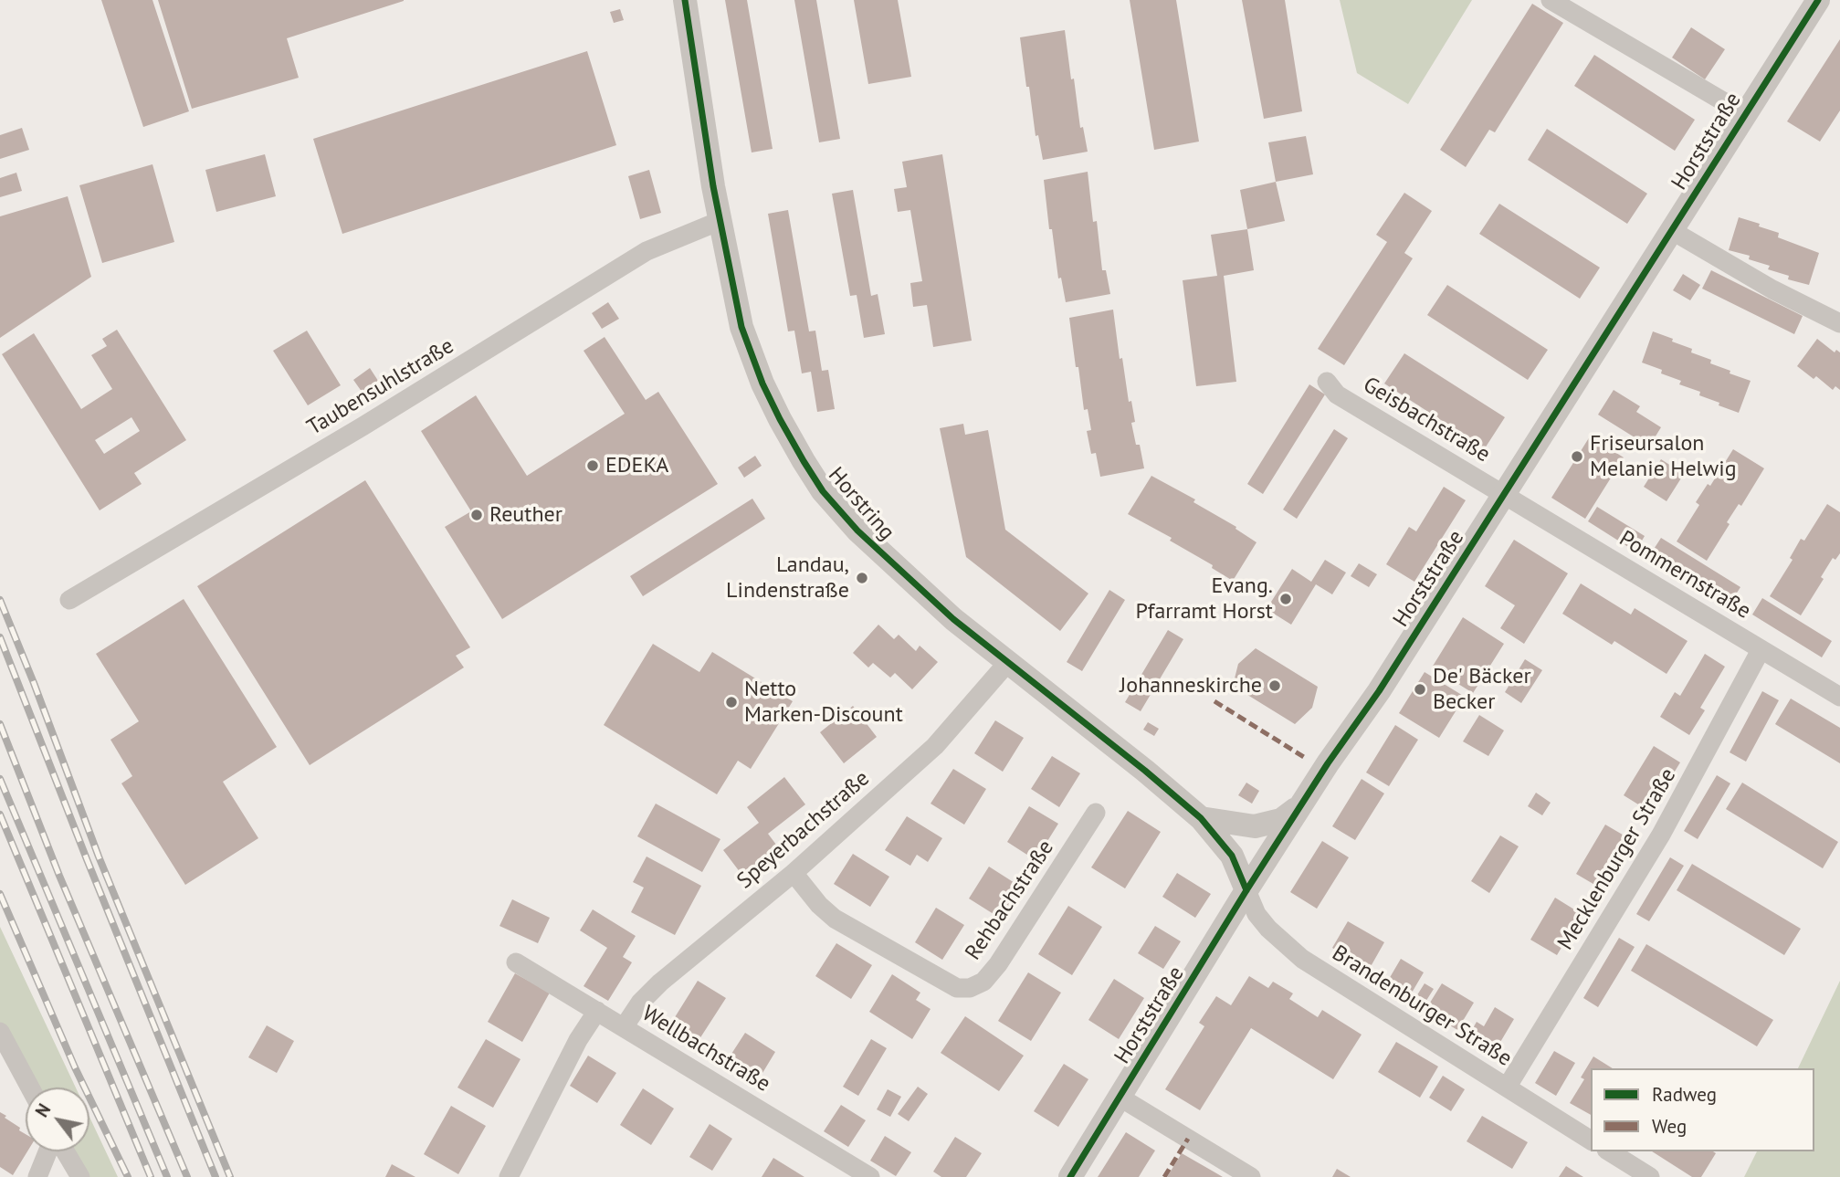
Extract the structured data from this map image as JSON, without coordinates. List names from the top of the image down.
{
  "streets": {
    "street": [
      "Horststraße",
      "Taubensuhlstraße",
      "Geisbachstraße",
      "Horstring",
      "Pommernstraße",
      "Speyerbachstraße",
      "Mecklenburger Straße",
      "Rehbachstraße",
      "Brandenburger Straße",
      "Wellbachstraße"
    ]
  },
  "crossings": [
    ["Horststraße", "Geisbachstraße"],
    ["Horststraße", "Horstring"],
    ["Horststraße", "Pommernstraße"],
    ["Horststraße", "Brandenburger Straße"],
    ["Taubensuhlstraße", "Horstring"],
    ["Geisbachstraße", "Pommernstraße"],
    ["Horstring", "Speyerbachstraße"],
    ["Horstring", "Brandenburger Straße"],
    ["Pommernstraße", "Mecklenburger Straße"],
    ["Speyerbachstraße", "Rehbachstraße"],
    ["Speyerbachstraße", "Wellbachstraße"],
    ["Mecklenburger Straße", "Brandenburger Straße"]
  ],
  "places": [
    "Friseursalon Melanie Helwig",
    "EDEKA",
    "Reuther",
    "Landau, Lindenstraße",
    "Evang. Pfarramt Horst",
    "Johanneskirche",
    "De' Bäcker Becker",
    "Netto Marken-Discount"
  ],
  "legend": ["Radweg", "Weg"],
  "north": "top left"
}
